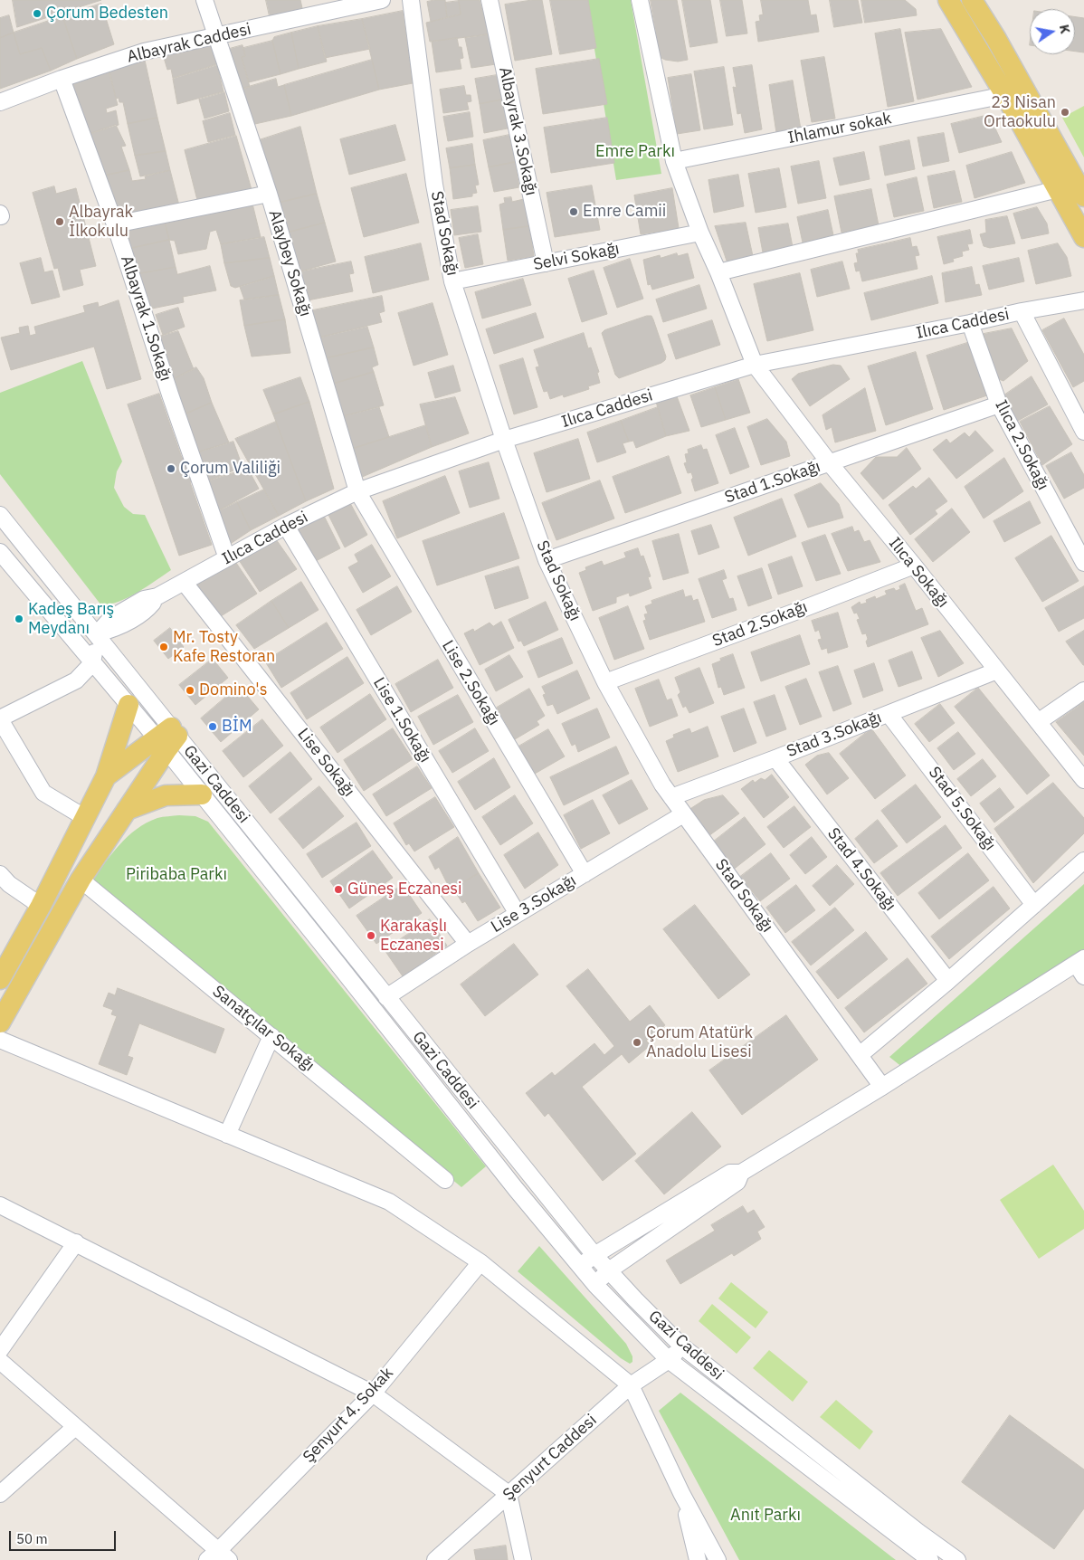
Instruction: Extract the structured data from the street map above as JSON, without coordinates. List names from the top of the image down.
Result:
{
  "streets": {
    "street": [
      "Albayrak Caddesi",
      "Ihlamur sokak",
      "Albayrak 3.Sokağı",
      "Stad Sokağı",
      "Selvi Sokağı",
      "Alaybey Sokağı",
      "Albayrak 1.Sokağı",
      "Ilıca Caddesi",
      "Ilıca 2.Sokağı",
      "Stad 1.Sokağı",
      "Ilıca Sokağı",
      "Stad 2.Sokağı",
      "Lise 2.Sokağı",
      "Lise 1.Sokağı",
      "Stad 3.Sokağı",
      "Lise Sokağı",
      "Gazi Caddesi",
      "Stad 5.Sokağı",
      "Stad 4.Sokağı",
      "Lise 3.Sokağı",
      "Sanatçılar Sokağı",
      "Şenyurt 4. Sokak",
      "Şenyurt Caddesi"
    ]
  },
  "crossings": [
    ["Albayrak Caddesi", "Alaybey Sokağı"],
    ["Albayrak Caddesi", "Albayrak 1.Sokağı"],
    ["Ihlamur sokak", "Ilıca Sokağı"],
    ["Albayrak 3.Sokağı", "Selvi Sokağı"],
    ["Stad Sokağı", "Selvi Sokağı"],
    ["Stad Sokağı", "Ilıca Caddesi"],
    ["Stad Sokağı", "Stad 1.Sokağı"],
    ["Stad Sokağı", "Stad 2.Sokağı"],
    ["Stad Sokağı", "Stad 3.Sokağı"],
    ["Stad Sokağı", "Lise 3.Sokağı"],
    ["Selvi Sokağı", "Ilıca Sokağı"],
    ["Alaybey Sokağı", "Ilıca Caddesi"],
    ["Alaybey Sokağı", "Lise 2.Sokağı"],
    ["Albayrak 1.Sokağı", "Ilıca Caddesi"],
    ["Ilıca Caddesi", "Ilıca 2.Sokağı"],
    ["Ilıca Caddesi", "Ilıca Sokağı"],
    ["Ilıca Caddesi", "Lise 2.Sokağı"],
    ["Ilıca Caddesi", "Lise 1.Sokağı"],
    ["Ilıca Caddesi", "Lise Sokağı"],
    ["Ilıca Caddesi", "Gazi Caddesi"],
    ["Ilıca 2.Sokağı", "Stad 1.Sokağı"],
    ["Stad 1.Sokağı", "Ilıca Sokağı"],
    ["Ilıca Sokağı", "Stad 2.Sokağı"],
    ["Ilıca Sokağı", "Stad 3.Sokağı"],
    ["Lise 2.Sokağı", "Lise 3.Sokağı"],
    ["Lise 1.Sokağı", "Lise 3.Sokağı"],
    ["Stad 3.Sokağı", "Stad 5.Sokağı"],
    ["Stad 3.Sokağı", "Stad 4.Sokağı"],
    ["Lise Sokağı", "Lise 3.Sokağı"],
    ["Gazi Caddesi", "Lise 3.Sokağı"],
    ["Gazi Caddesi", "Şenyurt Caddesi"]
  ],
  "parks": ["Emre Parkı", "Piribaba Parkı", "Anıt Parkı"],
  "places": [
    "Çorum Bedesten",
    "23 Nisan Ortaokulu",
    "Emre Camii",
    "Albayrak İlkokulu",
    "Çorum Valiliği",
    "Kadeş Barış Meydanı",
    "Mr. Tosty Kafe Restoran",
    "Domino's",
    "BİM",
    "Güneş Eczanesi",
    "Karakaşlı Eczanesi",
    "Çorum Atatürk Anadolu Lisesi"
  ],
  "scale_bar": "50 m",
  "north": "right"
}
